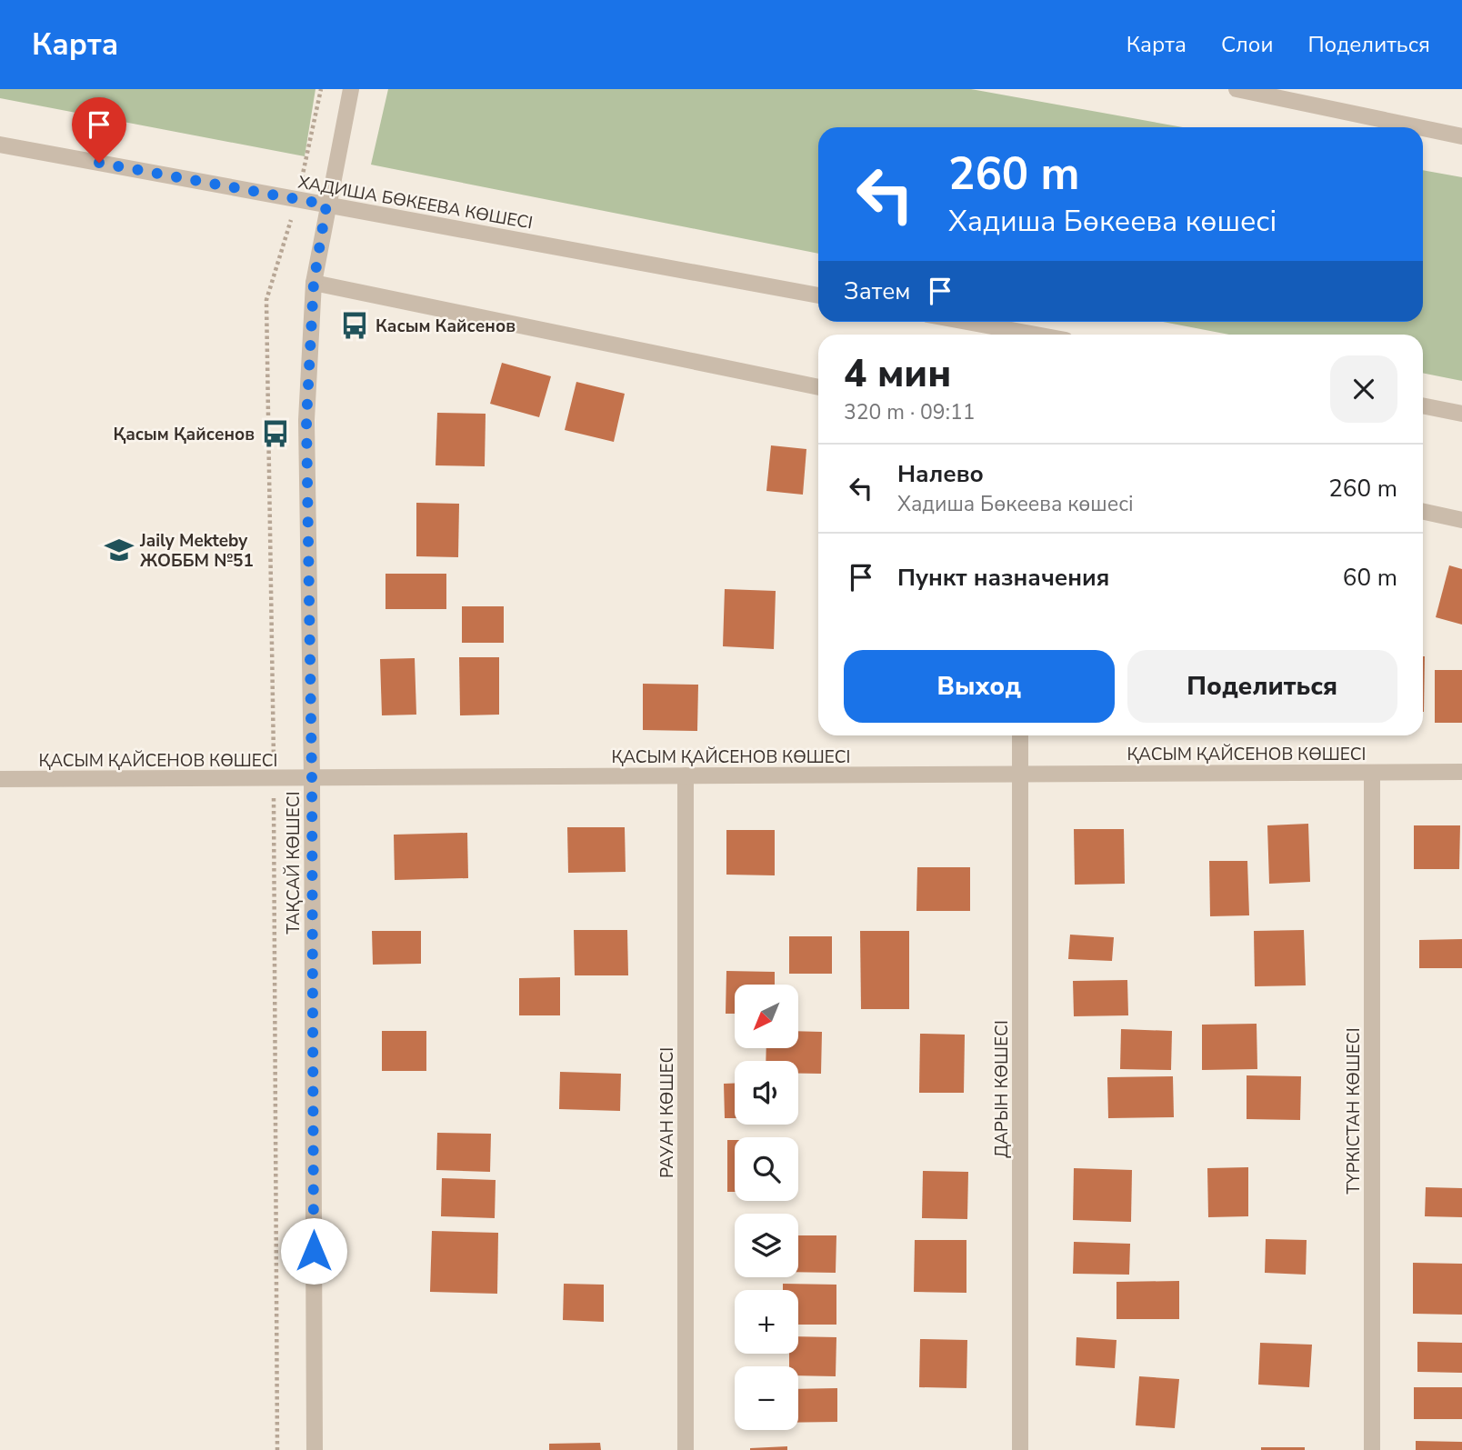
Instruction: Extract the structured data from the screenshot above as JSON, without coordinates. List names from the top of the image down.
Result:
{
  "streets": {
    "street": [
      "ХАДИША БӨКЕЕВА КӨШЕСІ",
      "ҚАСЫМ ҚАЙСЕНОВ КӨШЕСІ",
      "ТАҚСАЙ КӨШЕСІ",
      "ДАРЫН КӨШЕСІ",
      "ТҮРКІСТАН КӨШЕСІ",
      "РАУАН КӨШЕСІ"
    ]
  },
  "crossings": [
    ["ХАДИША БӨКЕЕВА КӨШЕСІ", "ТАҚСАЙ КӨШЕСІ"],
    ["ҚАСЫМ ҚАЙСЕНОВ КӨШЕСІ", "ТАҚСАЙ КӨШЕСІ"],
    ["ҚАСЫМ ҚАЙСЕНОВ КӨШЕСІ", "ДАРЫН КӨШЕСІ"],
    ["ҚАСЫМ ҚАЙСЕНОВ КӨШЕСІ", "ТҮРКІСТАН КӨШЕСІ"],
    ["ҚАСЫМ ҚАЙСЕНОВ КӨШЕСІ", "РАУАН КӨШЕСІ"]
  ],
  "places": {
    "bus stop": ["Касым Кайсенов", "Қасым Қайсенов"],
    "school or university": ["Jaily Mekteby ЖОББМ №51"]
  },
  "north": "bottom left",
  "page": {
    "header": "Карта",
    "nav": ["Карта", "Слои", "Поделиться"],
    "turn": ["260 m", "Хадиша Бөкеева көшесі"],
    "then": "Затем",
    "heading": ["4 мин", "320 m · 09:11"],
    "list": [
      {
        "name": "Налево",
        "note": "Хадиша Бөкеева көшесі",
        "value": "260 m"
      },
      {
        "name": "Пункт назначения",
        "value": "60 m"
      }
    ],
    "buttons": ["Выход", "Поделиться"],
    "map_buttons": ["+", "−"]
  }
}
